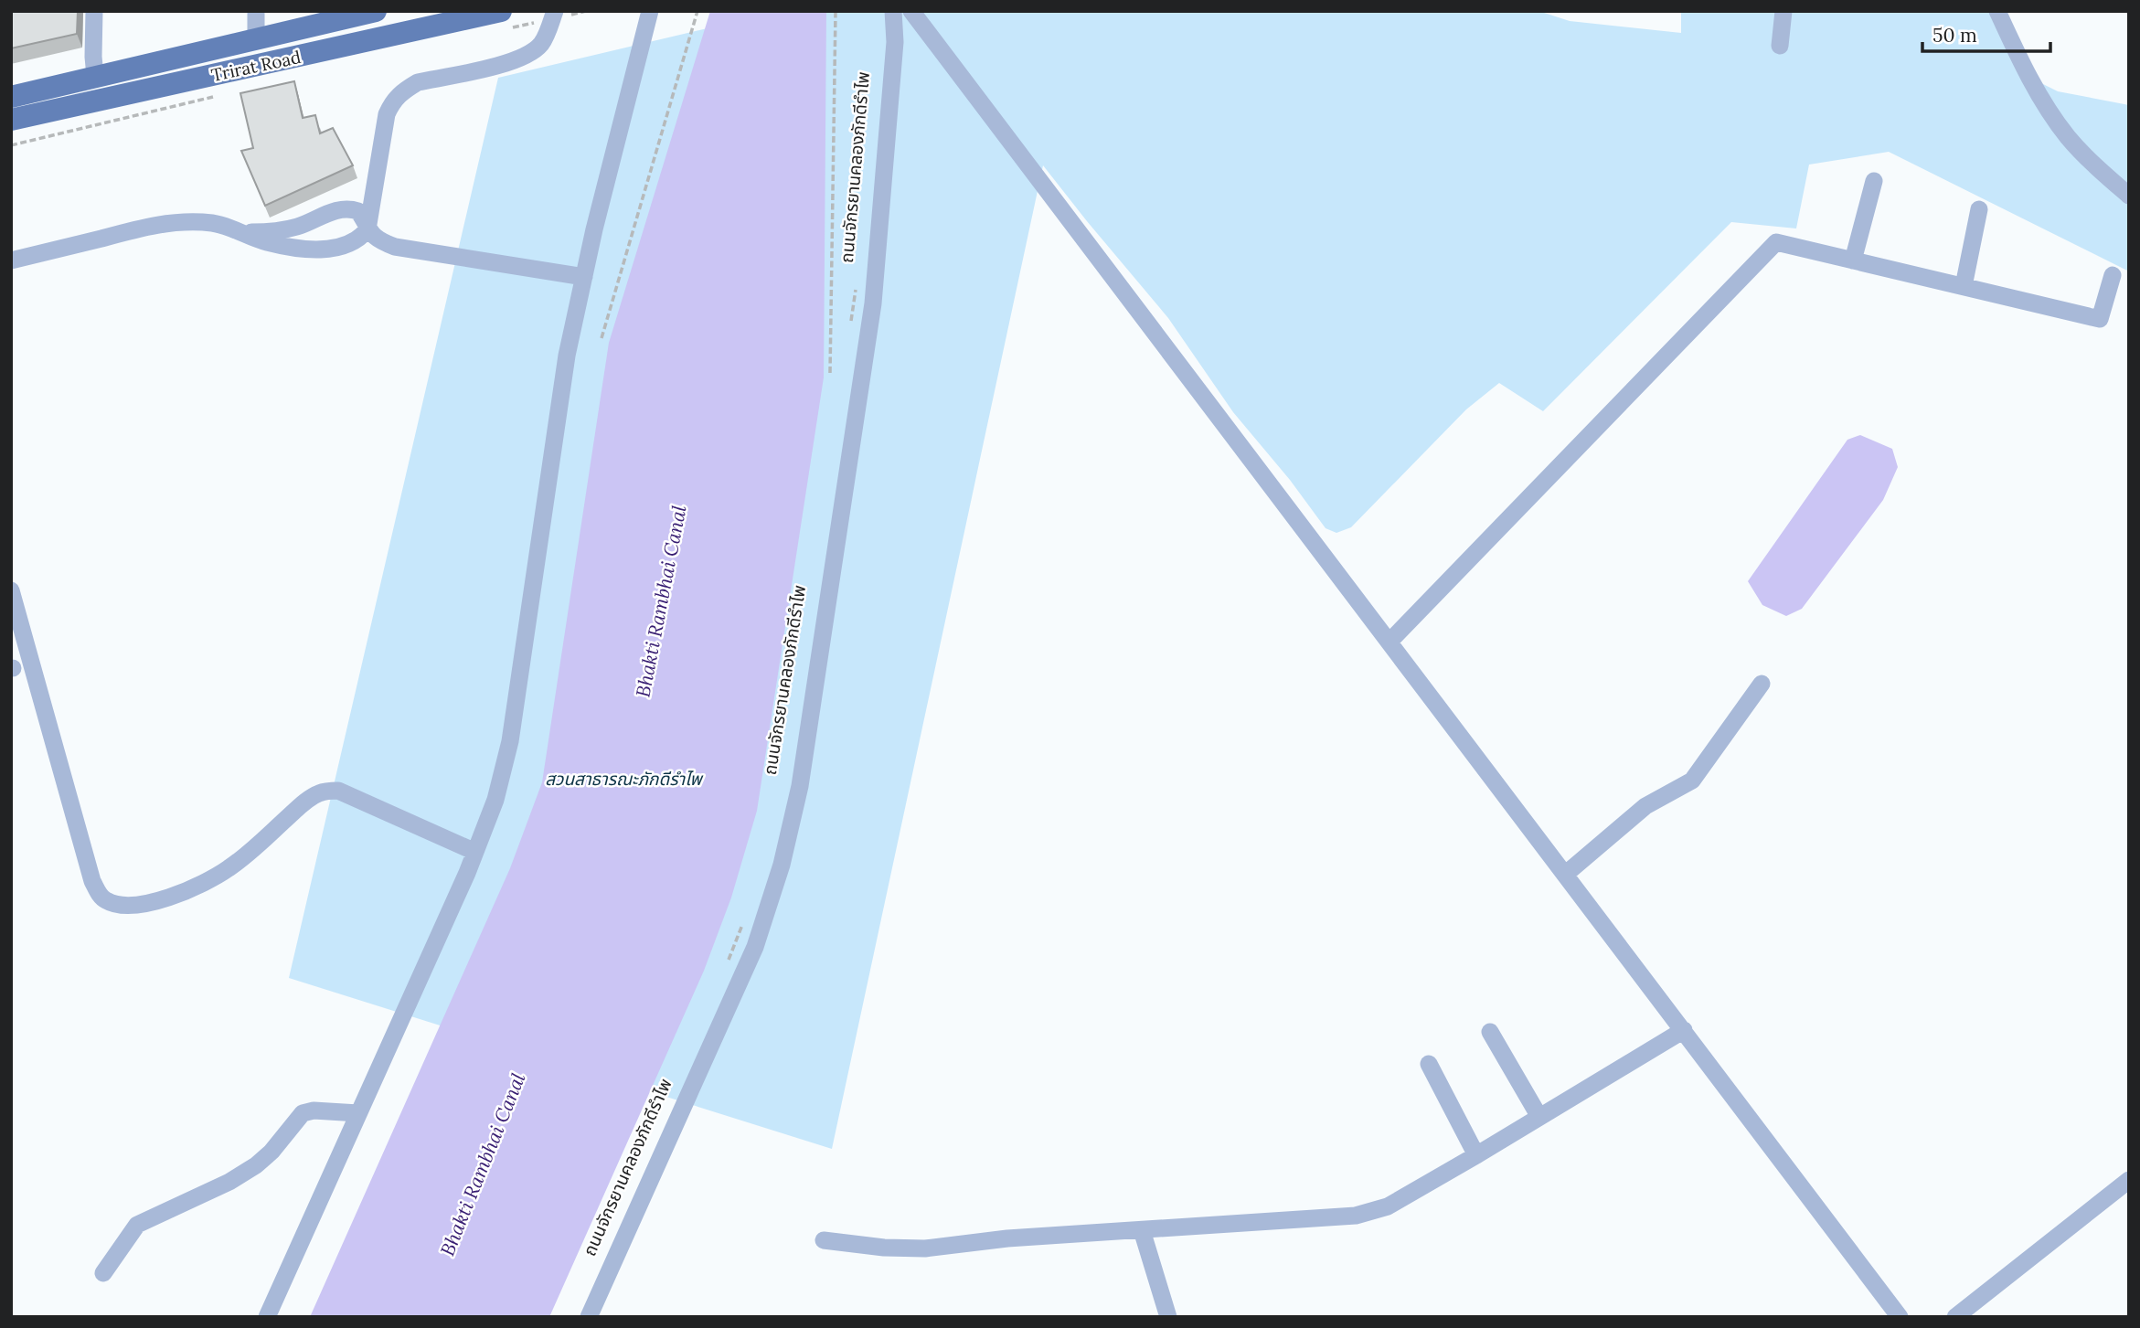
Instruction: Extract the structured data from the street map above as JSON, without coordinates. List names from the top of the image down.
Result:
{
  "streets": {
    "main road": ["Trirat Road"],
    "path": ["ถนนจักรยานคลองภักดีรำไพ"]
  },
  "water": ["Bhakti Rambhai Canal"],
  "parks": ["สวนสาธารณะภักดีรำไพ"],
  "scale_bar": "50 m"
}
